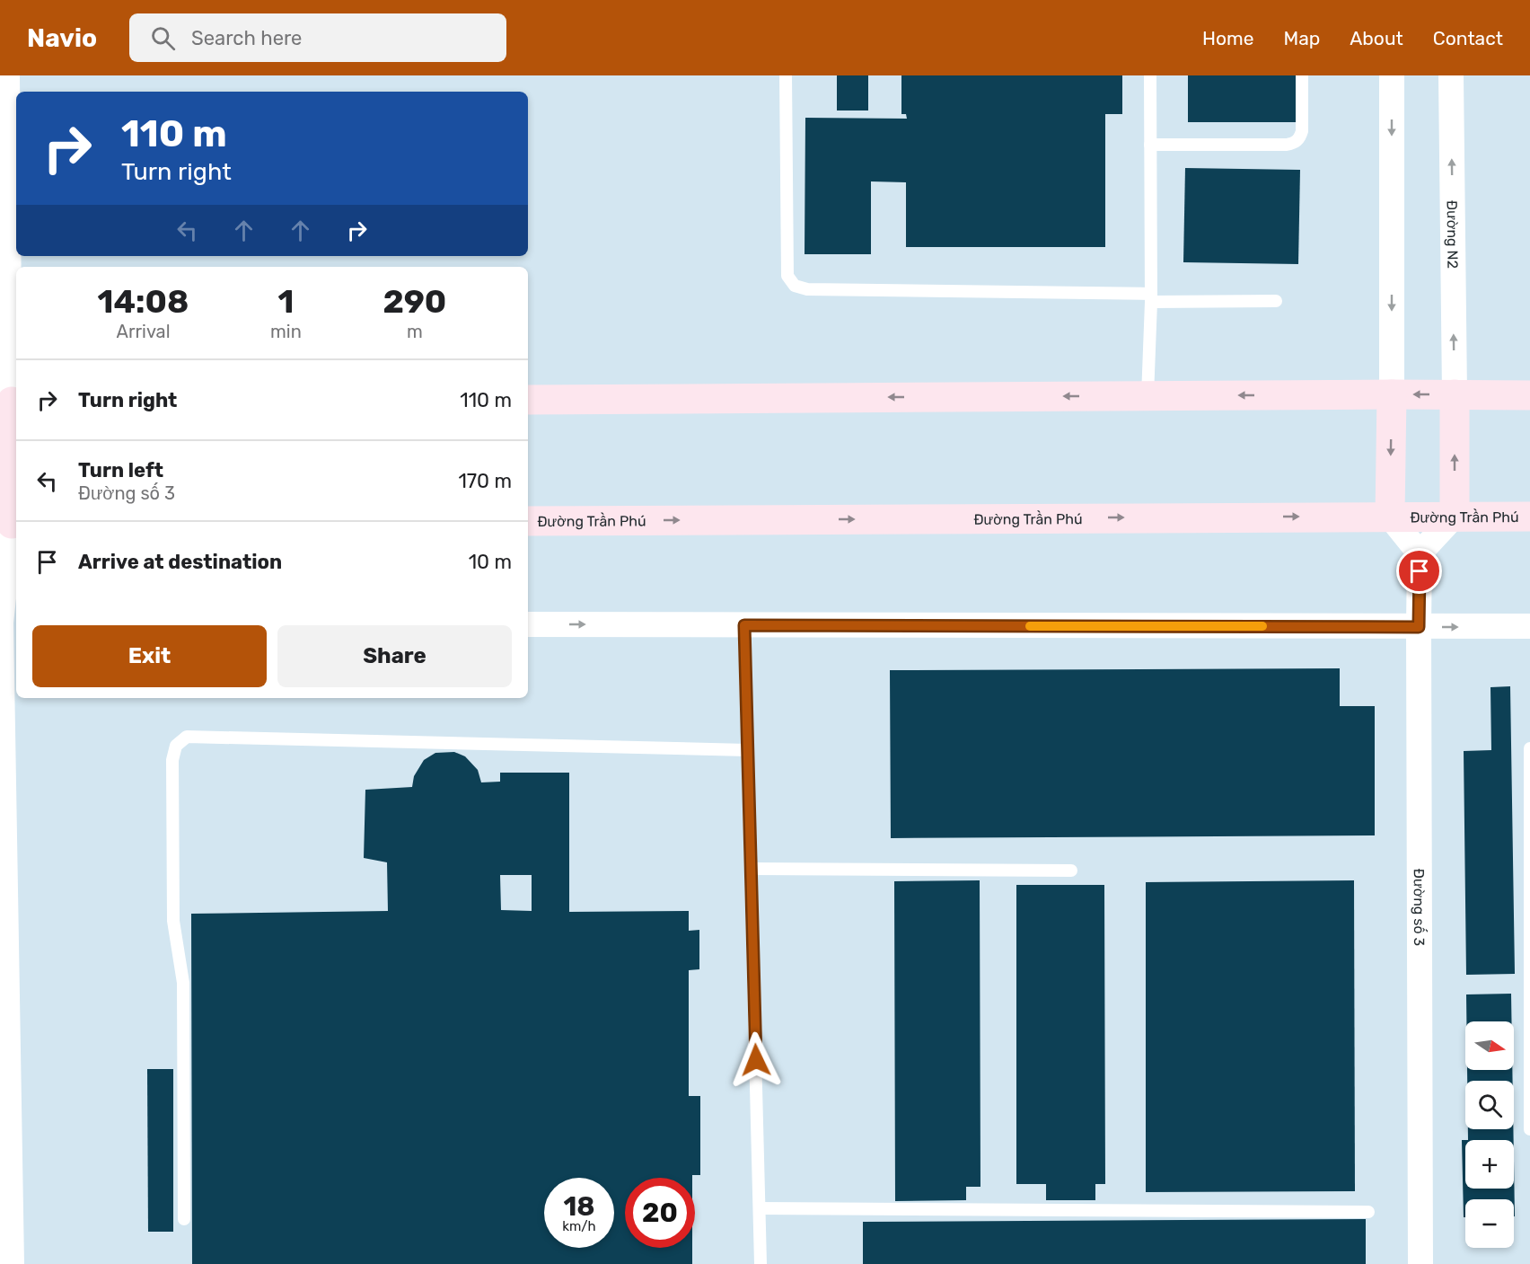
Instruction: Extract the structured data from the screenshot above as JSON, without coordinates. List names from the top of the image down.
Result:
{
  "streets": {
    "main road": ["Đường Trần Phú"],
    "street": ["Đường N2", "Đường số 3"]
  },
  "north": "right",
  "page": {
    "header": "Navio",
    "search": "Search here",
    "nav": [
      "Home",
      "Map",
      "About",
      "Contact"
    ],
    "turn": ["110 m", "Turn right"],
    "eta": [
      "14:08",
      "Arrival",
      "1",
      "min",
      "290",
      "m"
    ],
    "list": [
      {
        "name": "Turn right",
        "value": "110 m"
      },
      {
        "name": "Turn left",
        "note": "Đường số 3",
        "value": "170 m"
      },
      {
        "name": "Arrive at destination",
        "value": "10 m"
      }
    ],
    "buttons": ["Exit", "Share"],
    "map_buttons": ["+", "−"],
    "speed": "18 km/h",
    "limit": "20"
  }
}
